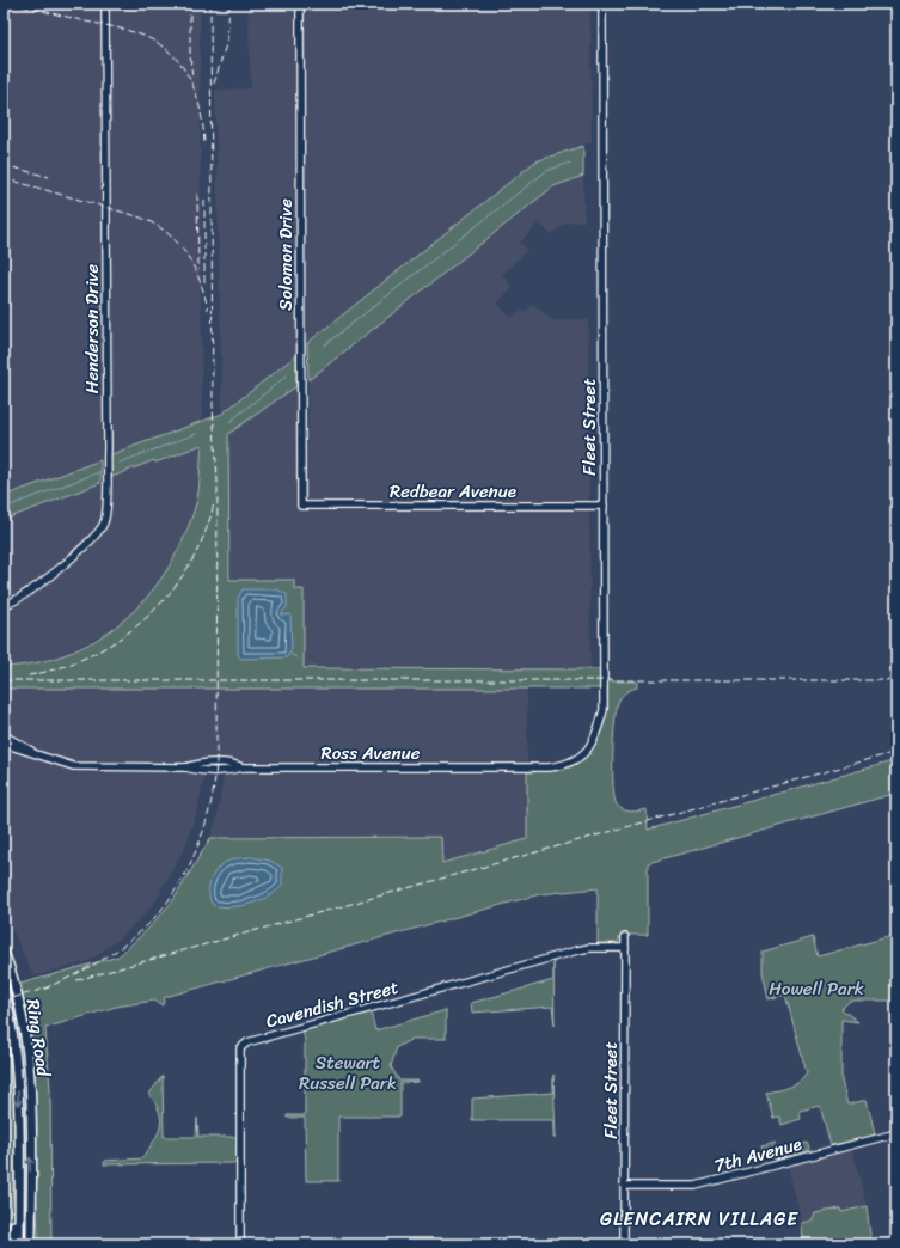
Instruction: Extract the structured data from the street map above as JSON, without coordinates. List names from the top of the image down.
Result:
{
  "streets": {
    "highway": ["Ring Road"],
    "street": [
      "Solomon Drive",
      "Henderson Drive",
      "Fleet Street",
      "Redbear Avenue",
      "Ross Avenue",
      "Cavendish Street",
      "7th Avenue"
    ]
  },
  "crossings": [
    ["Solomon Drive", "Redbear Avenue"],
    ["Fleet Street", "Redbear Avenue"],
    ["Fleet Street", "Ross Avenue"],
    ["Fleet Street", "Cavendish Street"],
    ["Fleet Street", "7th Avenue"]
  ],
  "districts": ["GLENCAIRN VILLAGE"],
  "parks": ["Howell Park", "Stewart Russell Park"]
}
